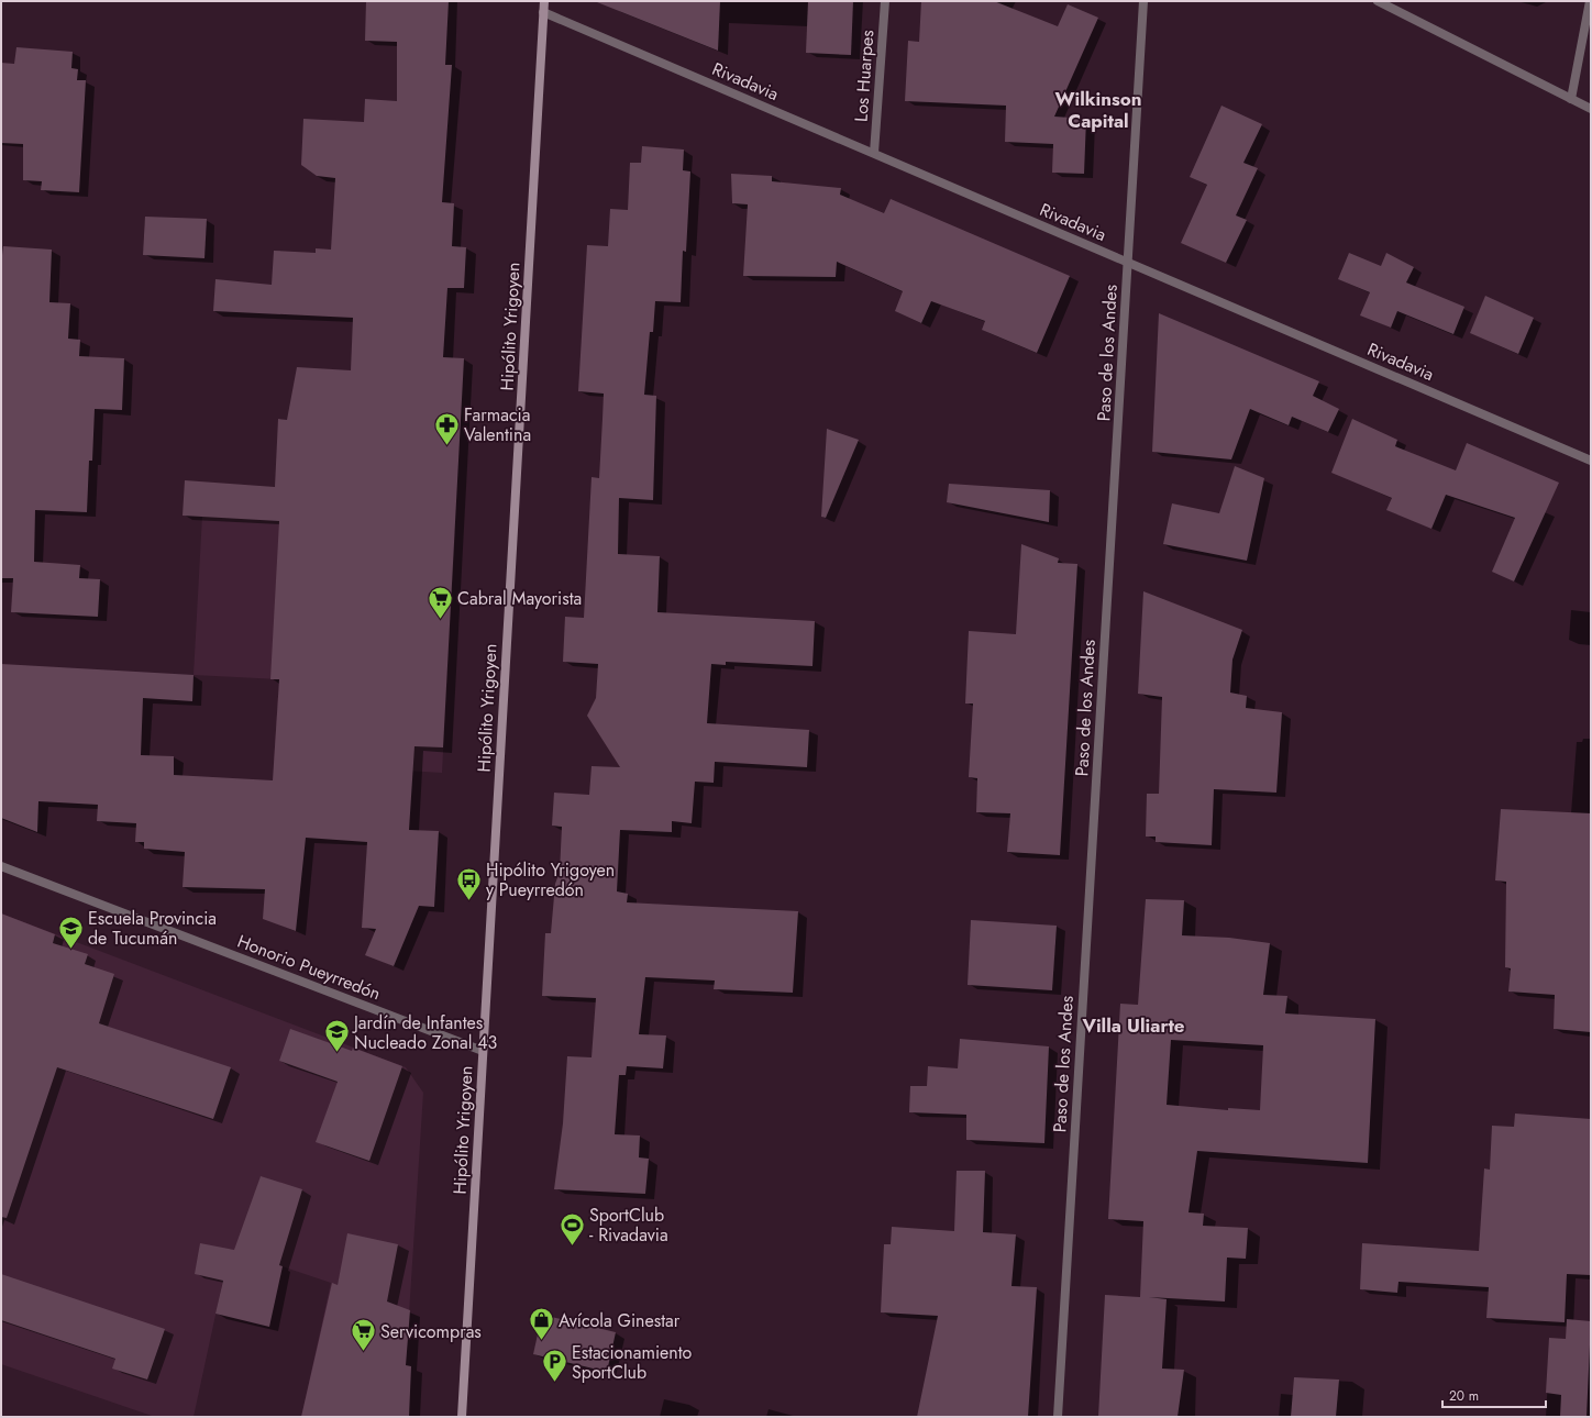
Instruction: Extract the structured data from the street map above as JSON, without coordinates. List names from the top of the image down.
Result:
{
  "streets": {
    "main road": ["Hipólito Yrigoyen"],
    "street": [
      "Los Huarpes",
      "Rivadavia",
      "Paso de los Andes",
      "Honorio Pueyrredón"
    ]
  },
  "crossings": [
    ["Los Huarpes", "Rivadavia"],
    ["Rivadavia", "Hipólito Yrigoyen"],
    ["Rivadavia", "Paso de los Andes"],
    ["Hipólito Yrigoyen", "Honorio Pueyrredón"]
  ],
  "districts": ["Wilkinson Capital", "Villa Uliarte"],
  "places": {
    "pharmacy": ["Farmacia Valentina"],
    "supermarket": ["Cabral Mayorista", "Servicompras"],
    "bus stop": ["Hipólito Yrigoyen y Pueyrredón"],
    "school or university": ["Escuela Provincia de Tucumán", "Jardín de Infantes Nucleado Zonal 43"],
    "sports": ["SportClub - Rivadavia"],
    "shop": ["Avícola Ginestar"],
    "parking": ["Estacionamiento SportClub"]
  },
  "scale_bar": "20 m"
}
